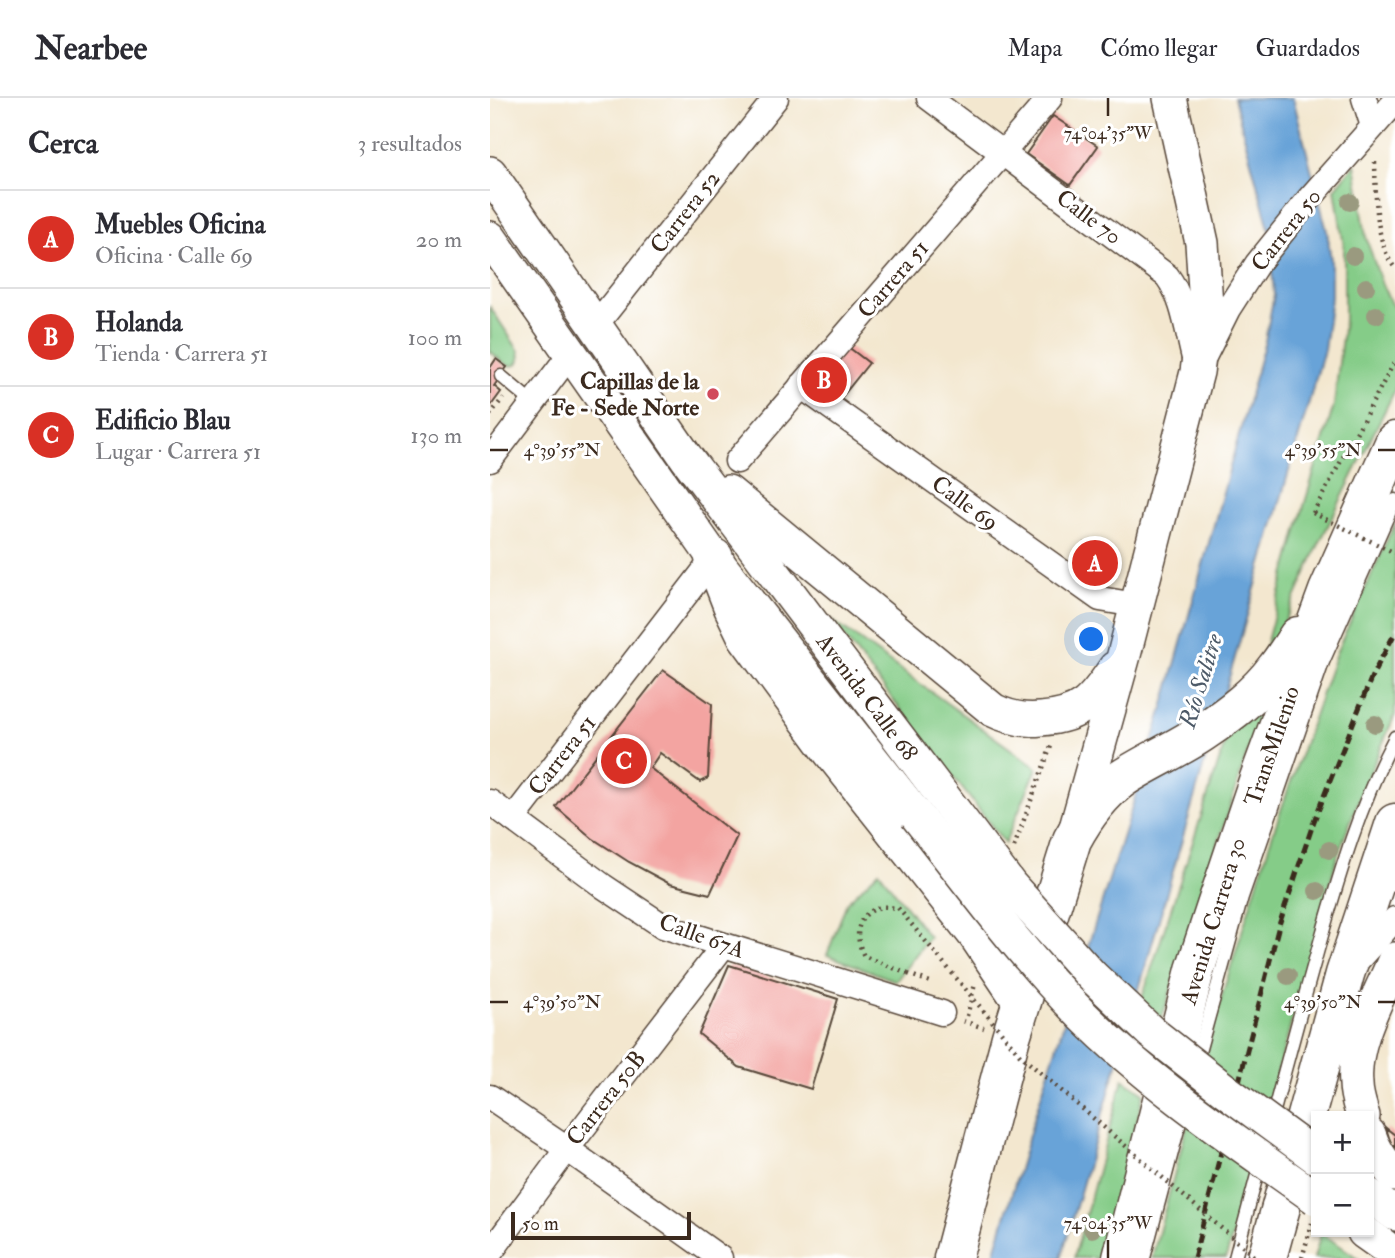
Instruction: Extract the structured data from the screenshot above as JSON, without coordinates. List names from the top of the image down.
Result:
{
  "streets": {
    "highway": ["Avenida Carrera 30"],
    "main road": ["Avenida Calle 68"],
    "street": [
      "Carrera 52",
      "Calle 70",
      "Carrera 50",
      "Carrera 51",
      "Calle 69",
      "Calle 67A",
      "Carrera 50B"
    ],
    "lane": ["TransMilenio"]
  },
  "crossings": [
    ["Carrera 52", "Avenida Calle 68"],
    ["Calle 70", "Carrera 50"],
    ["Calle 70", "Carrera 51"],
    ["Calle 70", "Avenida Carrera 30"],
    ["Carrera 50", "Avenida Carrera 30"],
    ["Carrera 51", "Calle 69"],
    ["Carrera 51", "Avenida Calle 68"],
    ["Carrera 51", "Calle 67A"],
    ["Calle 69", "Avenida Carrera 30"],
    ["Calle 67A", "Carrera 50B"]
  ],
  "water": ["Río Salitre"],
  "places": ["Capillas de la Fe - Sede Norte"],
  "scale_bar": "50 m",
  "page": {
    "header": "Nearbee",
    "nav": ["Mapa", "Cómo llegar", "Guardados"],
    "heading": ["Cerca", "3 resultados"],
    "list": [
      {
        "mark": "A",
        "name": "Muebles Oficina",
        "note": "Oficina · Calle 69",
        "value": "20 m"
      },
      {
        "mark": "B",
        "name": "Holanda",
        "note": "Tienda · Carrera 51",
        "value": "100 m"
      },
      {
        "mark": "C",
        "name": "Edificio Blau",
        "note": "Lugar · Carrera 51",
        "value": "130 m"
      }
    ],
    "pins": ["B", "A", "C"],
    "map_buttons": ["+", "−"],
    "scale": "50 m"
  },
  "coordinates": ["74°04'35\"W", "4°39'55\"N", "4°39'50\"N"]
}
